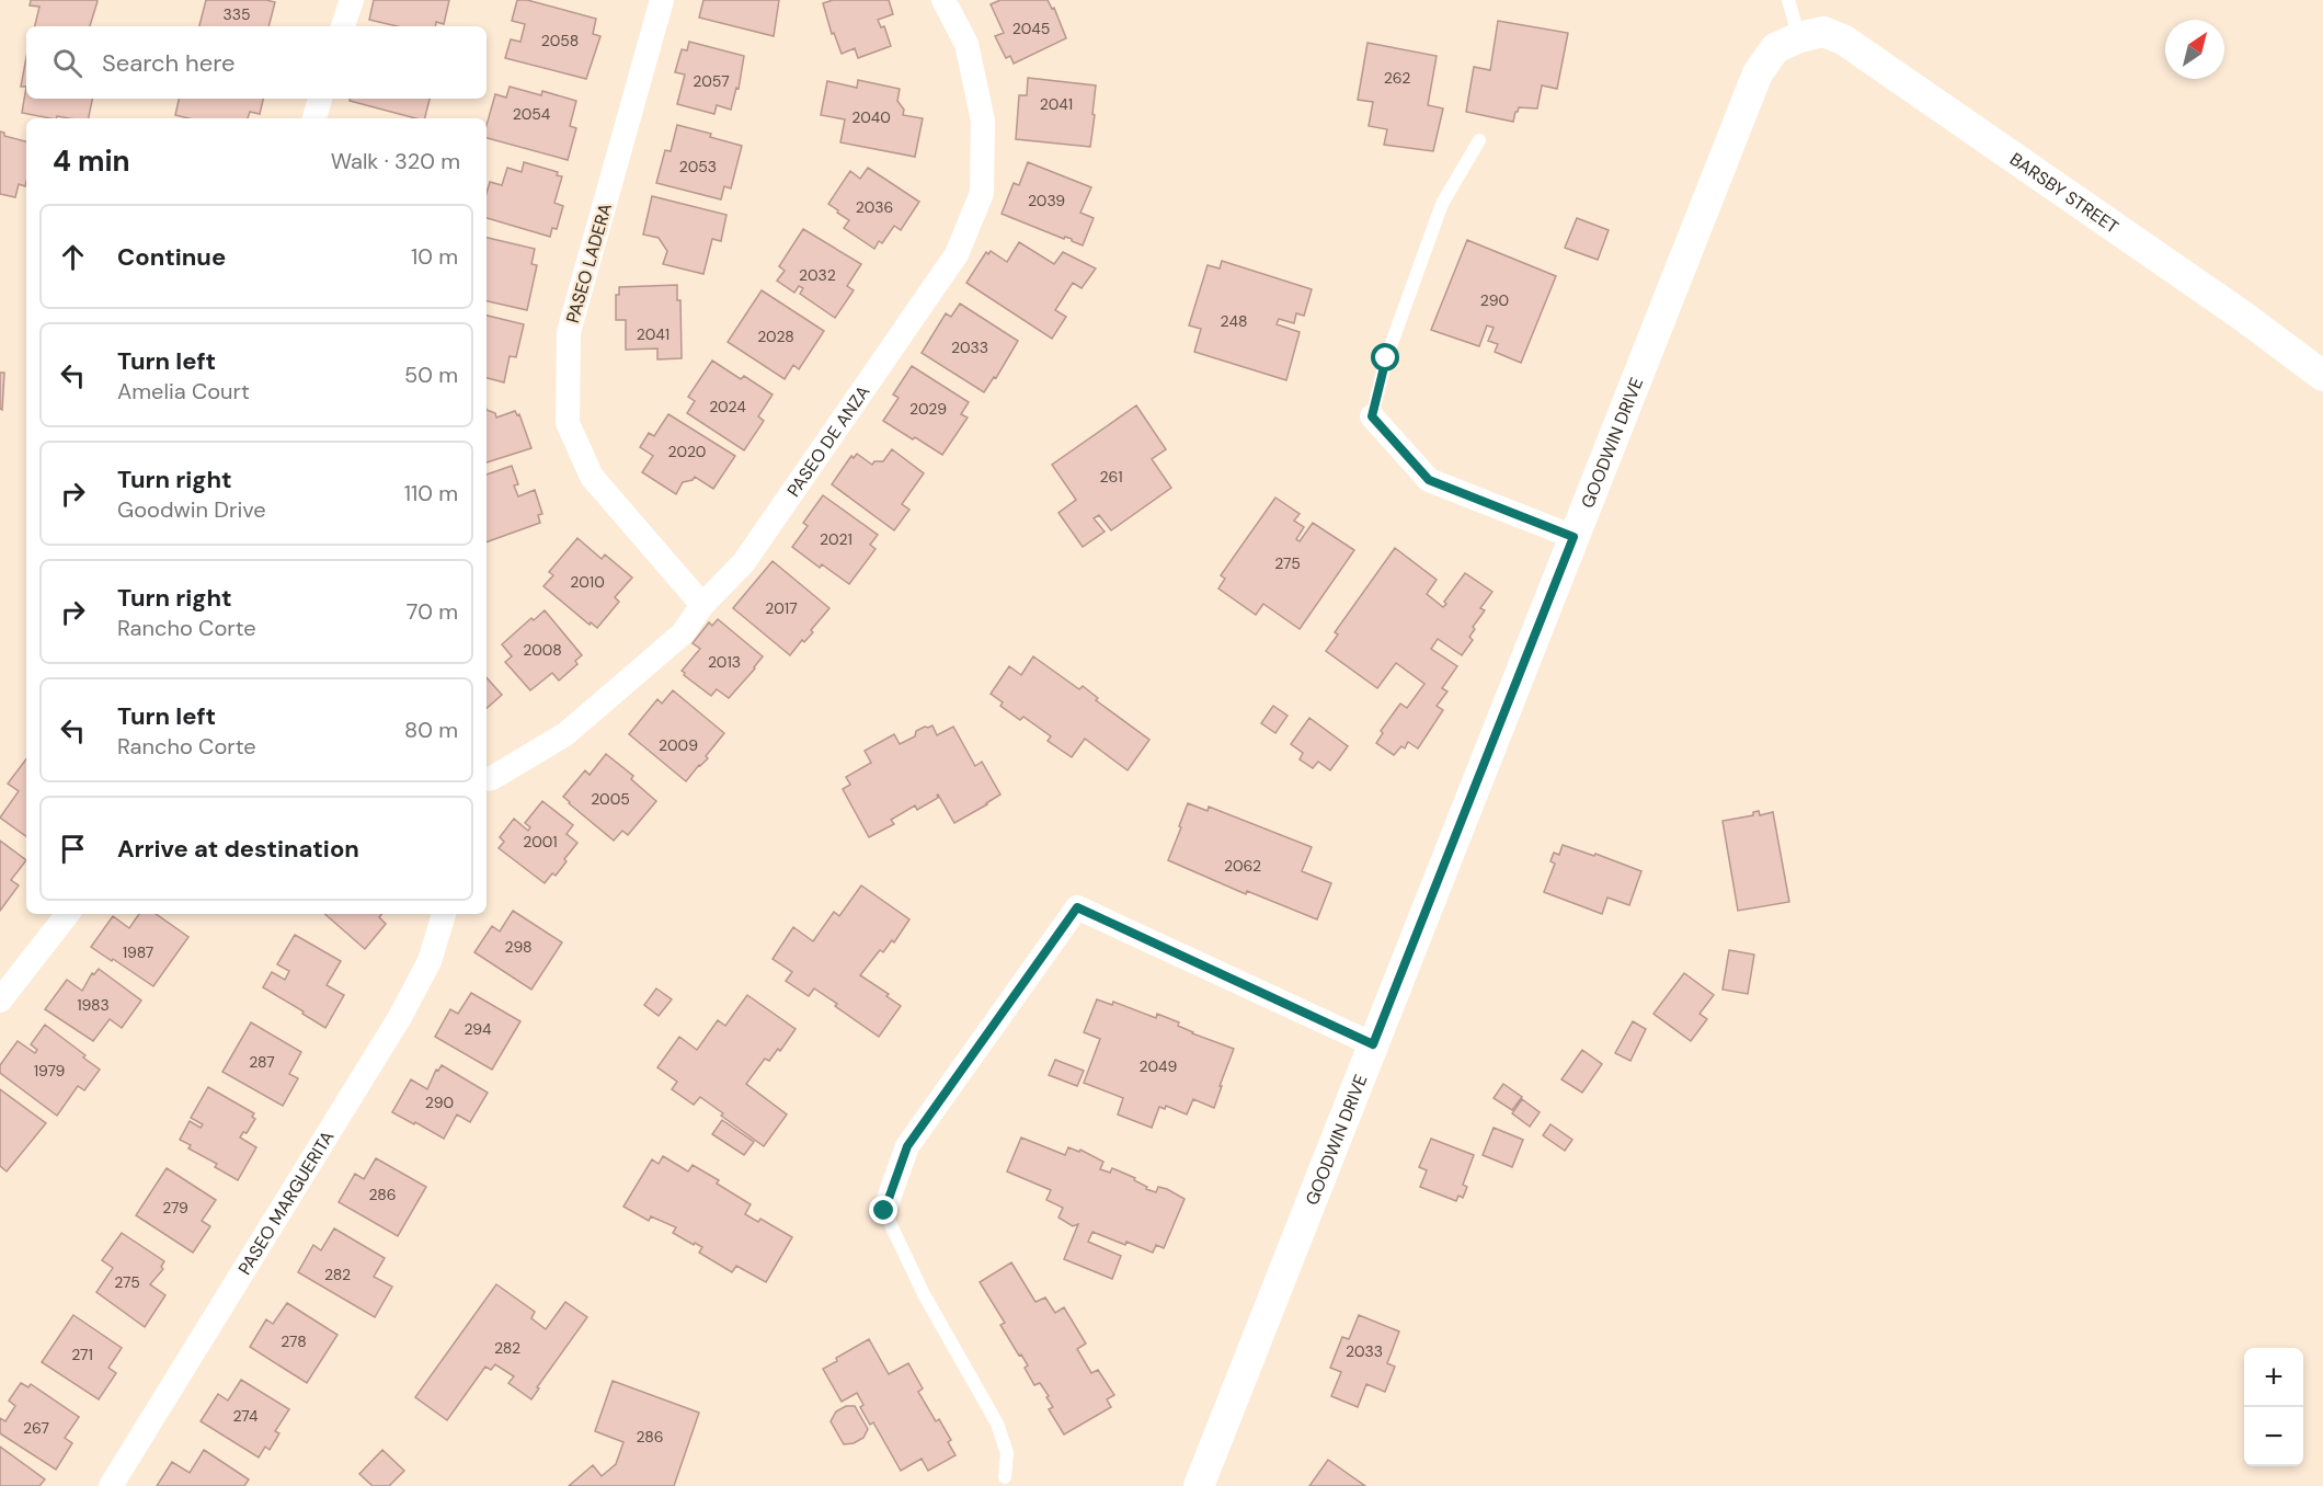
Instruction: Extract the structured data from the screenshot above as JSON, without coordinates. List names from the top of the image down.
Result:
{
  "streets": {
    "street": [
      "BARSBY STREET",
      "PASEO LADERA",
      "PASEO DE ANZA",
      "GOODWIN DRIVE",
      "PASEO MARGUERITA"
    ]
  },
  "crossings": [
    ["BARSBY STREET", "GOODWIN DRIVE"],
    ["PASEO LADERA", "PASEO DE ANZA"]
  ],
  "house_numbers": [
    "335",
    "2045",
    "2058",
    "262",
    "2057",
    "2041",
    "2054",
    "2040",
    "2053",
    "2039",
    "2036",
    "2032",
    "290",
    "248",
    "2041",
    "2028",
    "2033",
    "2024",
    "2029",
    "2020",
    "261",
    "2021",
    "275",
    "2010",
    "2017",
    "2008",
    "2013",
    "2009",
    "2005",
    "2001",
    "2062",
    "298",
    "1987",
    "1983",
    "294",
    "287",
    "2049",
    "1979",
    "290",
    "286",
    "279",
    "282",
    "275",
    "278",
    "282",
    "2033",
    "271",
    "274",
    "267",
    "286"
  ],
  "north": "top right",
  "page": {
    "search": "Search here",
    "heading": ["4 min", "Walk · 320 m"],
    "list": [
      ["Continue", "10 m"],
      ["Turn left", "Amelia Court", "50 m"],
      ["Turn right", "Goodwin Drive", "110 m"],
      ["Turn right", "Rancho Corte", "70 m"],
      ["Turn left", "Rancho Corte", "80 m"],
      "Arrive at destination"
    ],
    "map_buttons": ["+", "−"]
  }
}
